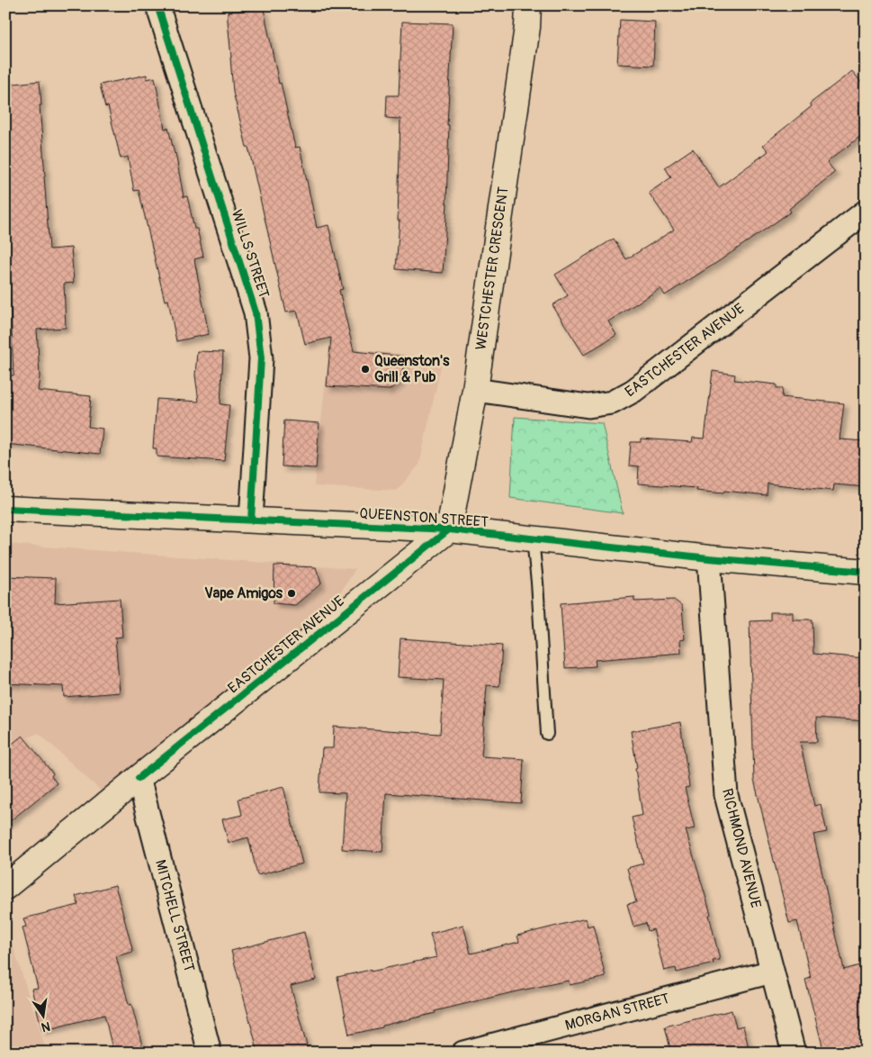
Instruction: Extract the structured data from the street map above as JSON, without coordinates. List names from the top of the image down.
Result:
{
  "streets": {
    "main road": ["WESTCHESTER CRESCENT", "EASTCHESTER AVENUE", "QUEENSTON STREET"],
    "street": [
      "WILLS STREET",
      "RICHMOND AVENUE",
      "MITCHELL STREET",
      "MORGAN STREET"
    ]
  },
  "crossings": [
    ["WILLS STREET", "QUEENSTON STREET"],
    ["WESTCHESTER CRESCENT", "EASTCHESTER AVENUE"],
    ["WESTCHESTER CRESCENT", "QUEENSTON STREET"],
    ["EASTCHESTER AVENUE", "QUEENSTON STREET"],
    ["EASTCHESTER AVENUE", "MITCHELL STREET"],
    ["QUEENSTON STREET", "RICHMOND AVENUE"],
    ["RICHMOND AVENUE", "MORGAN STREET"]
  ],
  "places": ["Queenston's Grill & Pub", "Vape Amigos"],
  "north": "bottom"
}
